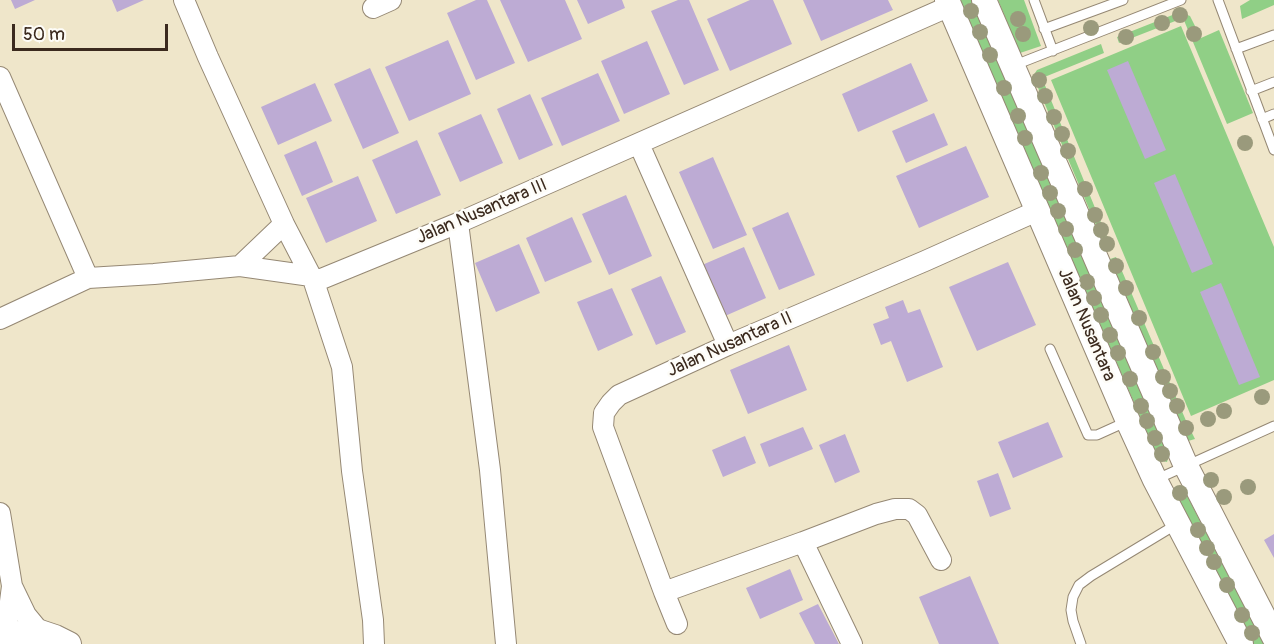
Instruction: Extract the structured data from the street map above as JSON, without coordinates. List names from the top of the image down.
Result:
{
  "streets": {
    "street": ["Jalan Nusantara III", "Jalan Nusantara", "Jalan Nusantara II"]
  },
  "crossings": [
    ["Jalan Nusantara III", "Jalan Nusantara"],
    ["Jalan Nusantara", "Jalan Nusantara II"]
  ],
  "scale_bar": "50 m"
}
